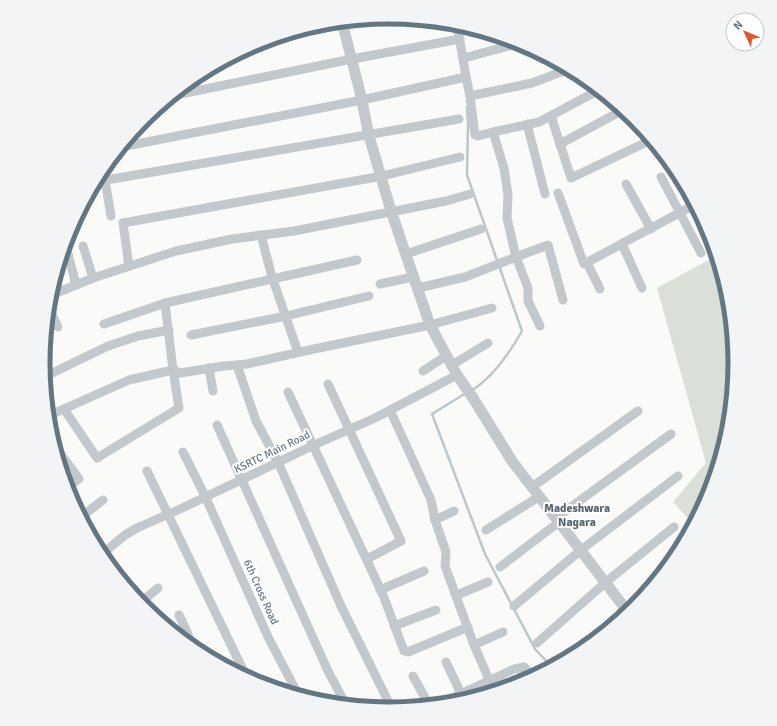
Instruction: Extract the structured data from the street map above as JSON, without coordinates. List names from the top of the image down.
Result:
{
  "streets": {
    "street": ["KSRTC Main Road", "6th Cross Road"]
  },
  "crossings": [
    ["KSRTC Main Road", "6th Cross Road"]
  ],
  "districts": ["Madeshwara Nagara"],
  "north": "top left"
}
